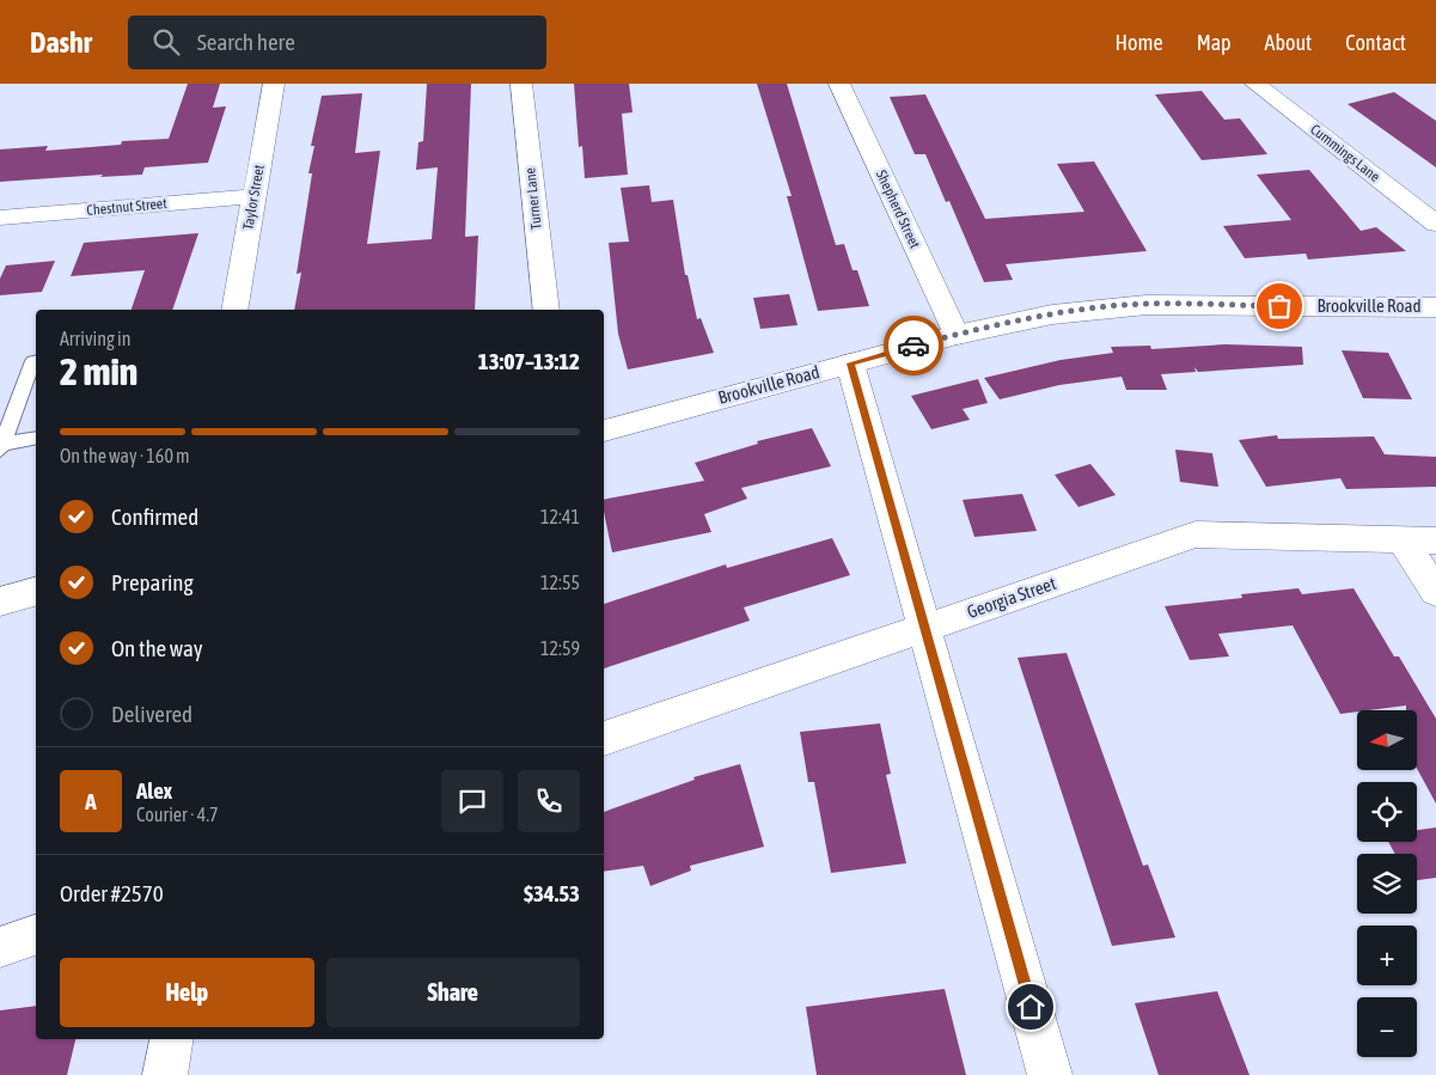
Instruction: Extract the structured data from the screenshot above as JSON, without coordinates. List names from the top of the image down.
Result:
{
  "streets": {
    "street": [
      "Cummings Lane",
      "Taylor Street",
      "Turner Lane",
      "Chestnut Street",
      "Shepherd Street",
      "Brookville Road",
      "Georgia Street"
    ]
  },
  "crossings": [
    ["Taylor Street", "Chestnut Street"],
    ["Shepherd Street", "Brookville Road"]
  ],
  "north": "left",
  "page": {
    "header": "Dashr",
    "search": "Search here",
    "nav": [
      "Home",
      "Map",
      "About",
      "Contact"
    ],
    "heading": ["2 min", "Arriving in", "13:07–13:12"],
    "panel": [
      "Alex",
      "Courier · 4.7",
      "Order #2570",
      "$34.53"
    ],
    "bar": "On the way · 160 m",
    "list": [
      ["Confirmed", "12:41"],
      ["Preparing", "12:55"],
      ["On the way", "12:59"],
      "Delivered"
    ],
    "map_buttons": ["+", "−"],
    "round": "A",
    "buttons": ["Help", "Share"]
  }
}
